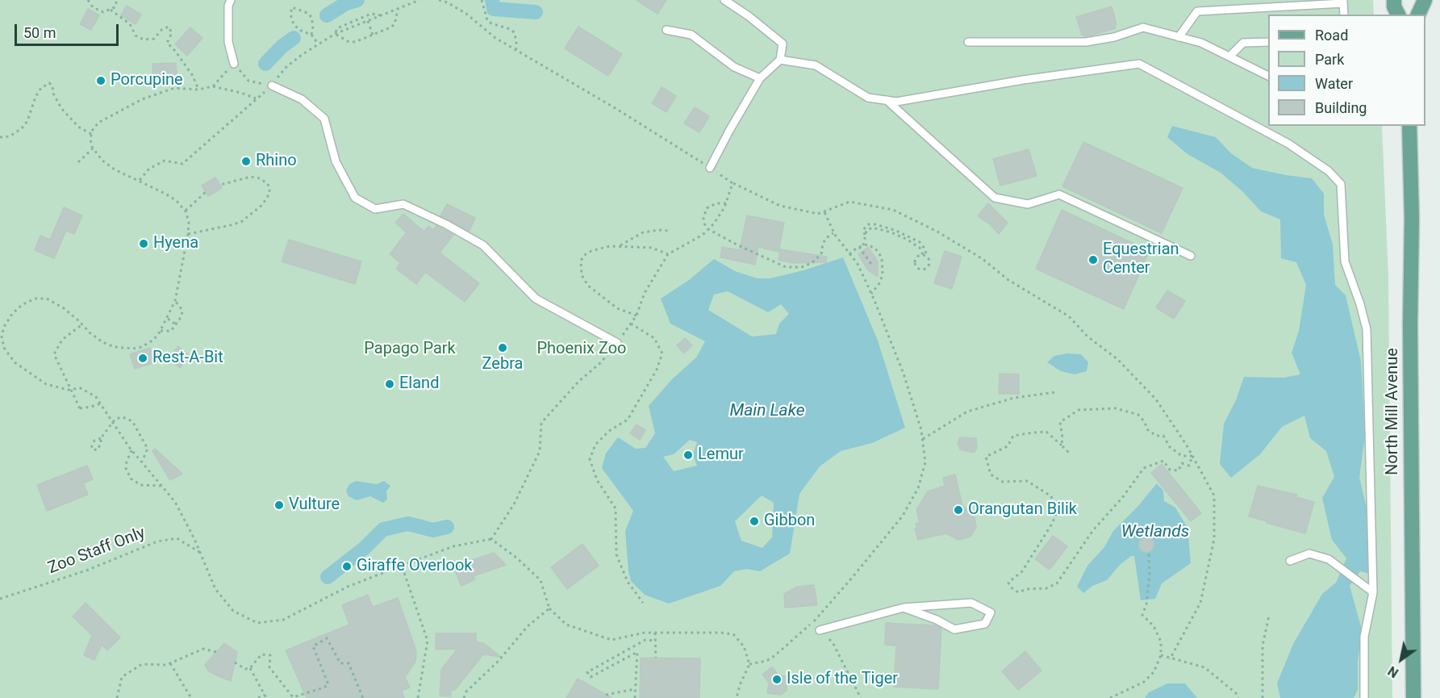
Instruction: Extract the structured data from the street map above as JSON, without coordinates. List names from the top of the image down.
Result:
{
  "streets": {
    "main road": ["North Mill Avenue"],
    "path": ["Zoo Staff Only"]
  },
  "water": ["Main Lake", "Wetlands"],
  "parks": ["Papago Park", "Phoenix Zoo"],
  "places": [
    "Porcupine",
    "Rhino",
    "Hyena",
    "Equestrian Center",
    "Zebra",
    "Rest-A-Bit",
    "Eland",
    "Lemur",
    "Vulture",
    "Orangutan Bilik",
    "Gibbon",
    "Giraffe Overlook",
    "Isle of the Tiger"
  ],
  "legend": [
    "Road",
    "Park",
    "Water",
    "Building"
  ],
  "scale_bar": "50 m",
  "north": "bottom left"
}
